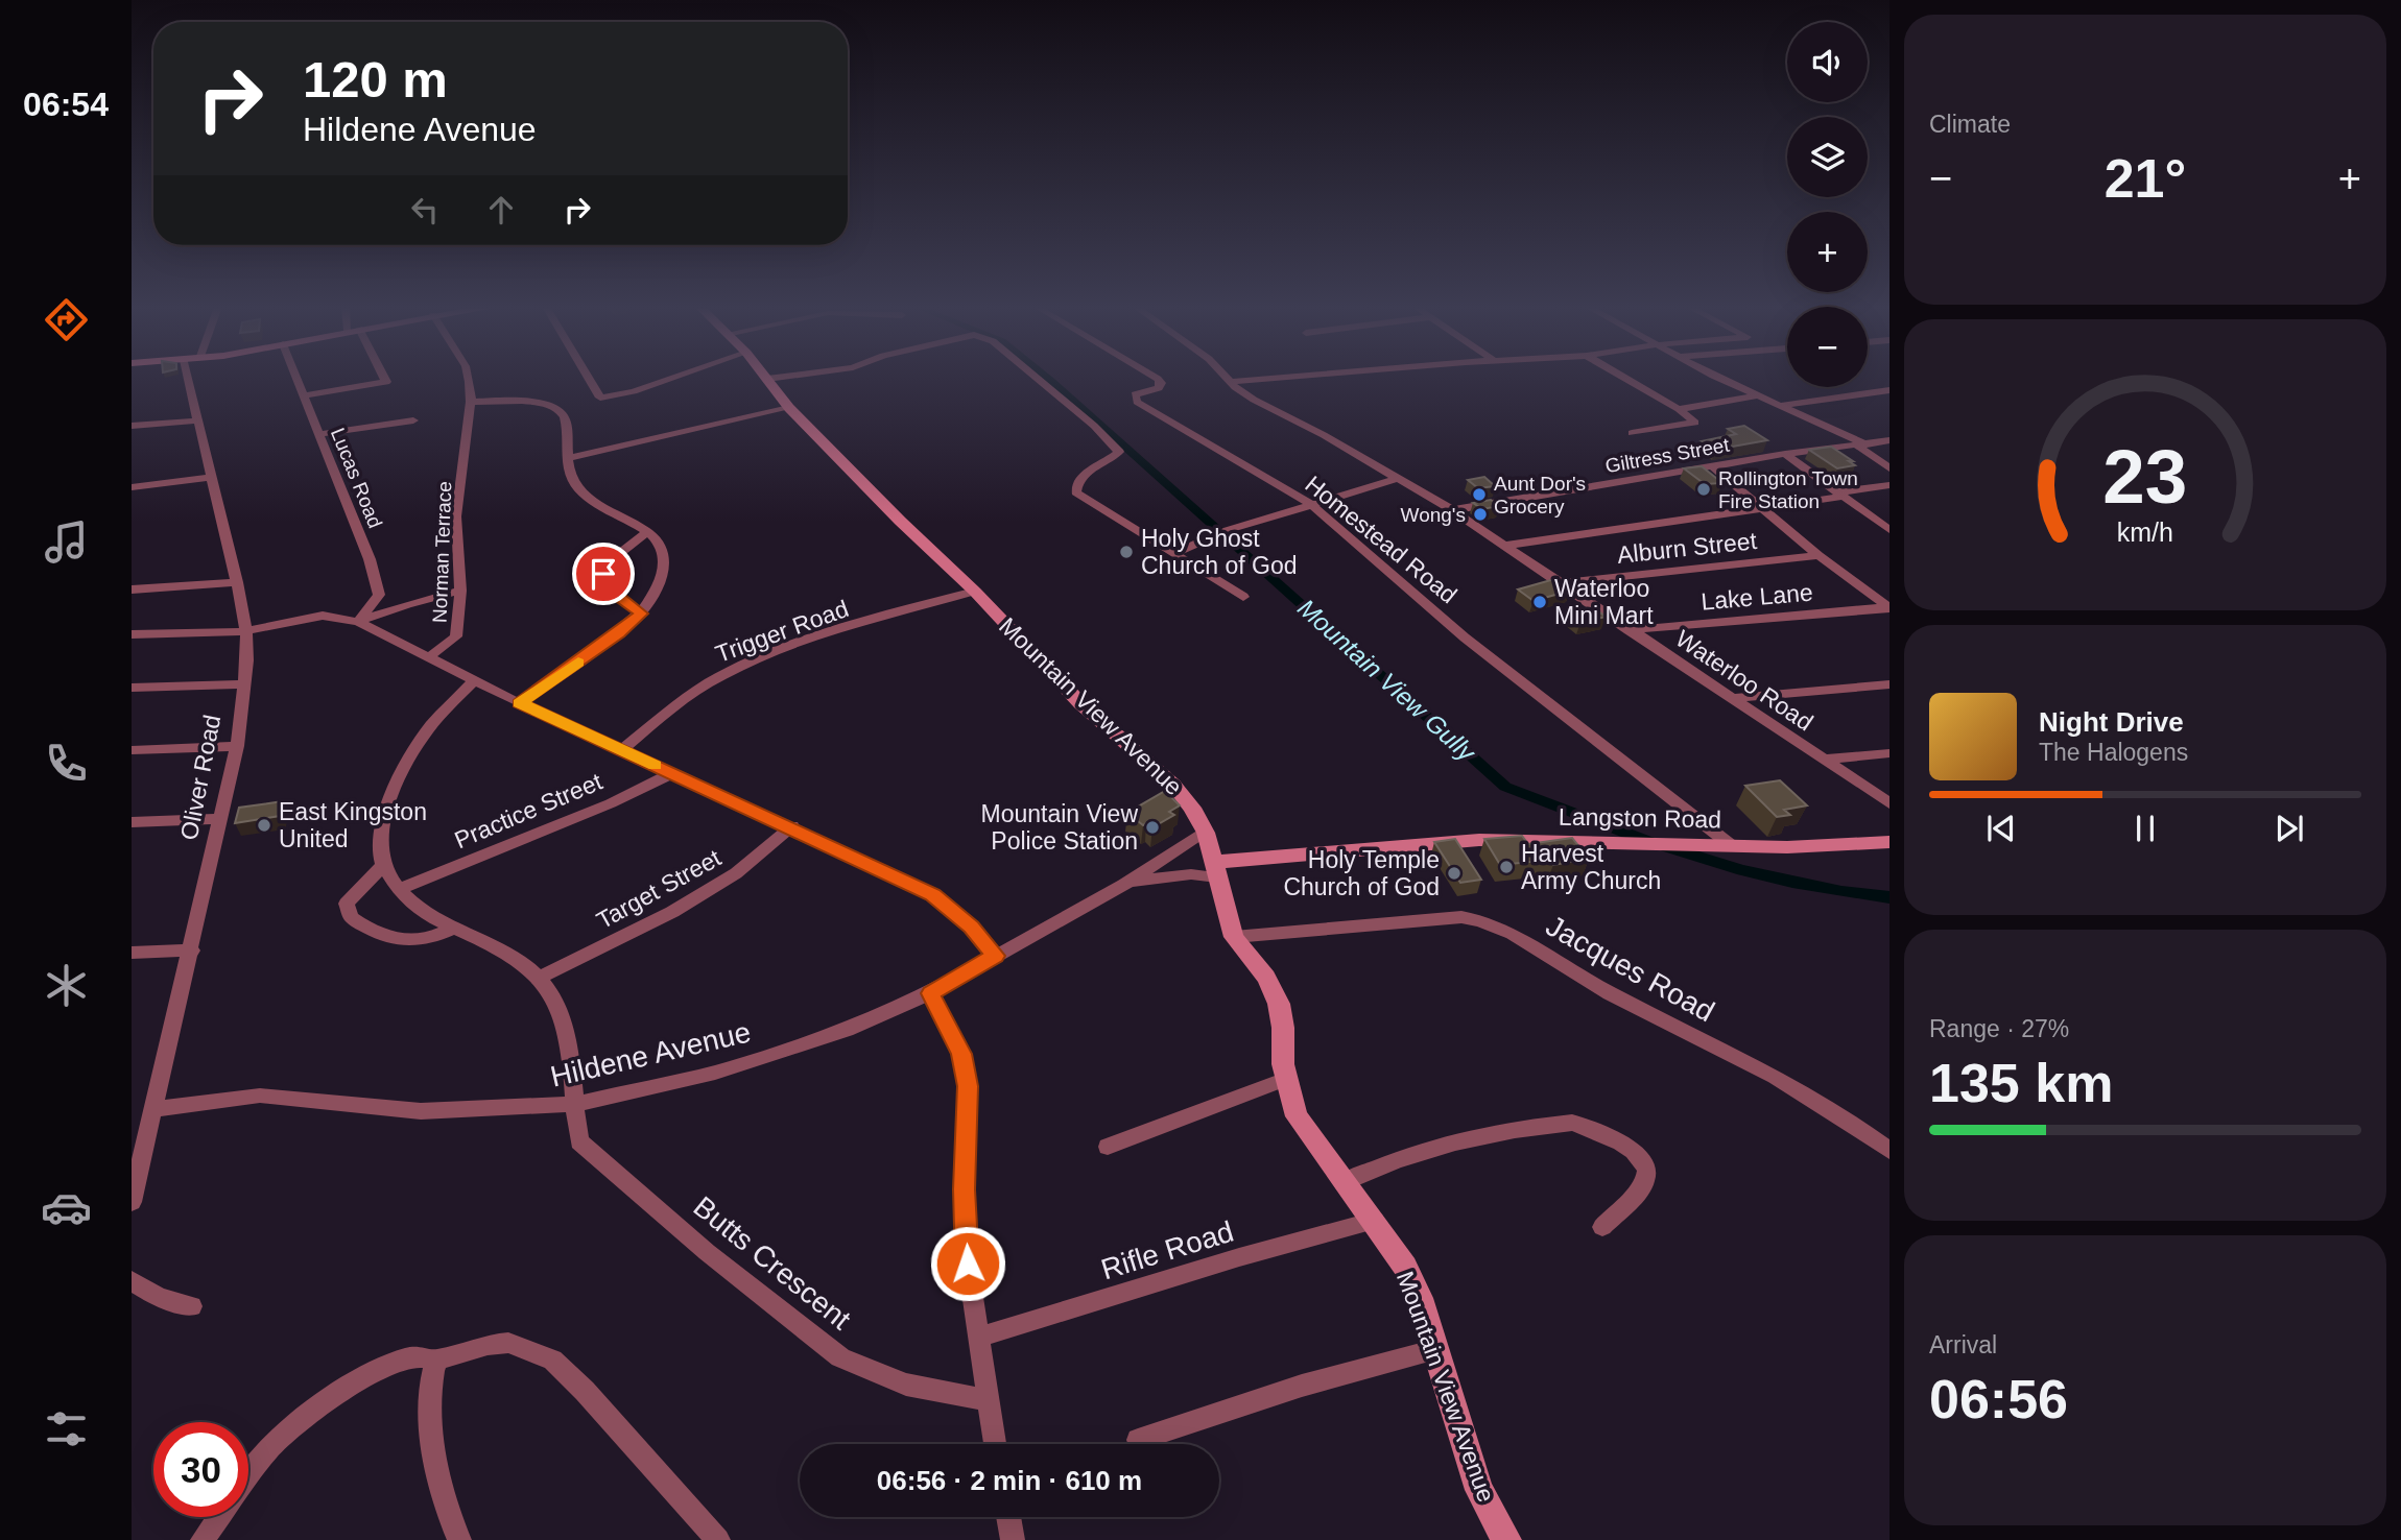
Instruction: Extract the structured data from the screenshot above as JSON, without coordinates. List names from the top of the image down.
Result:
{
  "streets": {
    "main road": ["Mountain View Avenue", "Langston Road"],
    "street": [
      "Giltress Street",
      "Lucas Road",
      "Homestead Road",
      "Alburn Street",
      "Norman Terrace",
      "Lake Lane",
      "Trigger Road",
      "Waterloo Road",
      "Oliver Road",
      "Practice Street",
      "Target Street",
      "Jacques Road",
      "Hildene Avenue",
      "Rifle Road",
      "Butts Crescent"
    ]
  },
  "crossings": [
    ["Giltress Street", "Waterloo Road"],
    ["Homestead Road", "Langston Road"],
    ["Alburn Street", "Waterloo Road"],
    ["Lake Lane", "Waterloo Road"],
    ["Trigger Road", "Mountain View Avenue"],
    ["Mountain View Avenue", "Langston Road"],
    ["Mountain View Avenue", "Jacques Road"],
    ["Mountain View Avenue", "Hildene Avenue"],
    ["Mountain View Avenue", "Rifle Road"],
    ["Oliver Road", "Hildene Avenue"],
    ["Langston Road", "Hildene Avenue"],
    ["Target Street", "Butts Crescent"],
    ["Hildene Avenue", "Butts Crescent"]
  ],
  "water": ["Mountain View Gully"],
  "places": [
    "Rollington Town Fire Station",
    "Aunt Dor's Grocery",
    "Wong's",
    "Holy Ghost Church of God",
    "Waterloo Mini Mart",
    "East Kingston United",
    "Mountain View Police Station",
    "Harvest Army Church",
    "Holy Temple Church of God"
  ],
  "page": {
    "tabs": "06:54",
    "tile": [
      "Climate",
      ["Range · 27%", "135 km"],
      ["Arrival", "06:56"]
    ],
    "map_buttons": ["+", "−"],
    "turn": ["120 m", "Hildene Avenue"],
    "heat": ["−", "21°", "+"],
    "song": ["Night Drive", "The Halogens"],
    "limit": "30",
    "trip": "06:56 · 2 min · 610 m",
    "gauge": ["23", "km/h"]
  }
}
